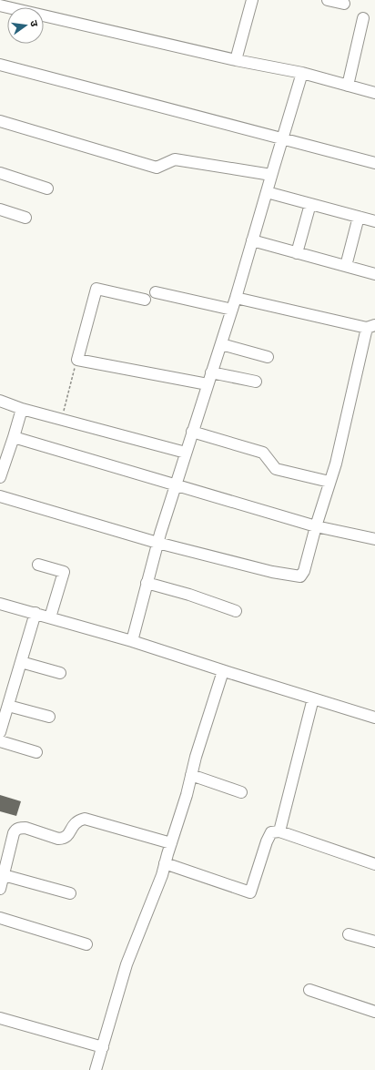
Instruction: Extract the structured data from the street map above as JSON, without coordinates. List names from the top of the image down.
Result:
{
  "north": "right"
}
